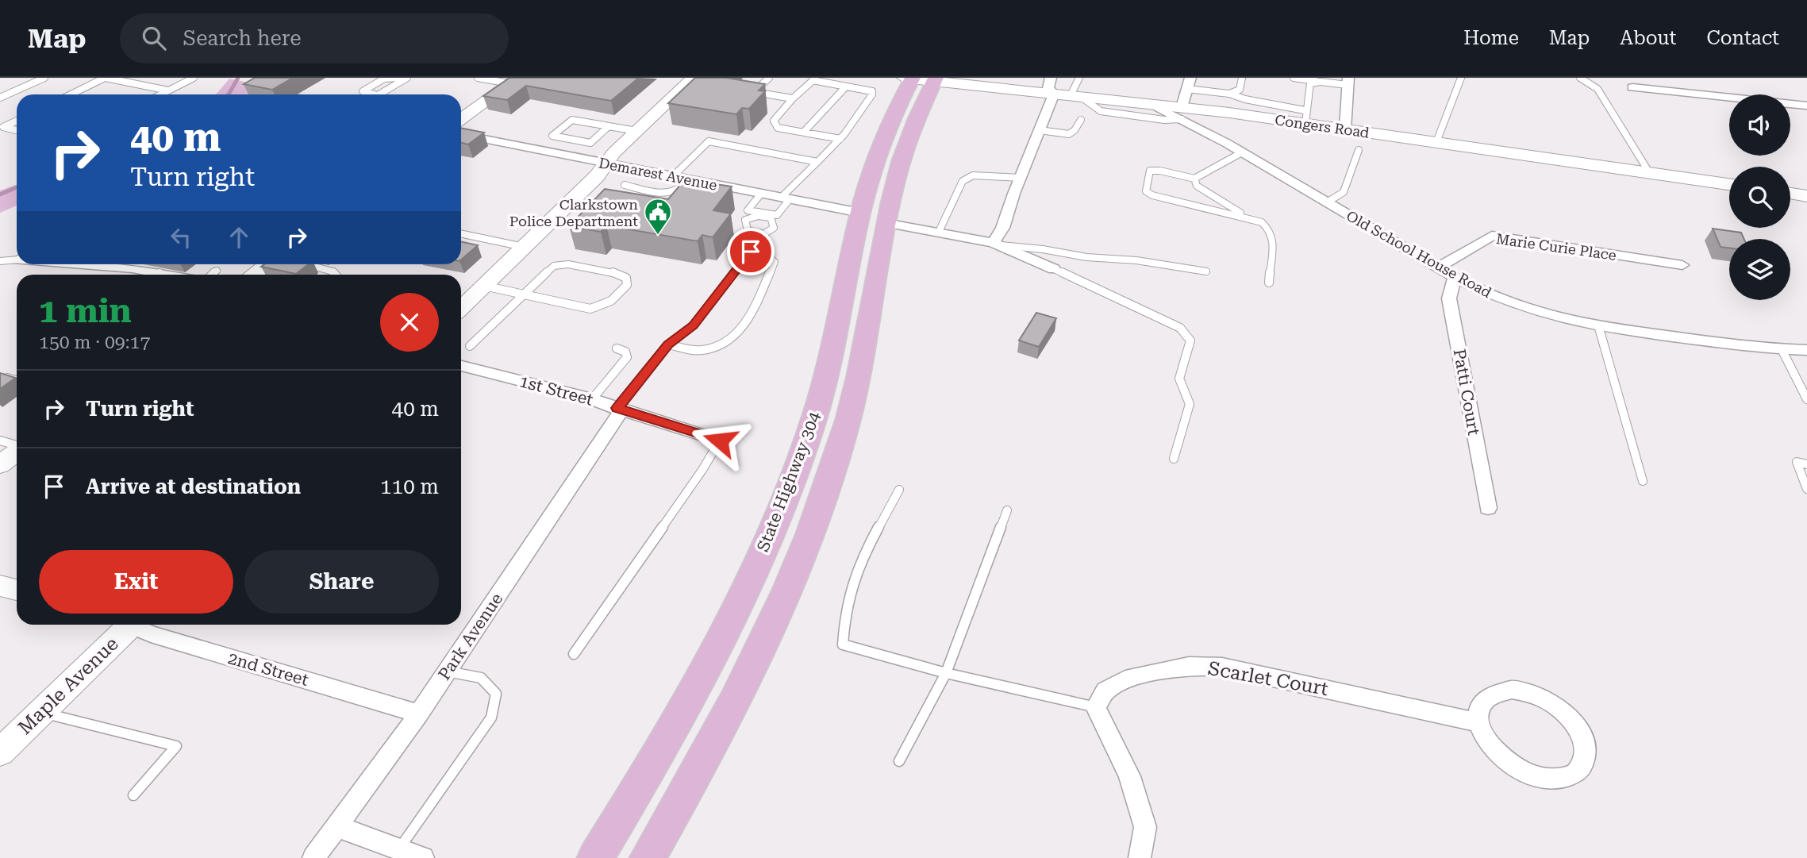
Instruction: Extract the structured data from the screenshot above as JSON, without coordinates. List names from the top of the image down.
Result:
{
  "streets": {
    "main road": ["State Highway 304"],
    "street": [
      "Congers Road",
      "Demarest Avenue",
      "Marie Curie Place",
      "Old School House Road",
      "1st Street",
      "Patti Court",
      "Park Avenue",
      "2nd Street",
      "Scarlet Court",
      "Maple Avenue"
    ]
  },
  "crossings": [
    ["Congers Road", "Old School House Road"],
    ["Congers Road", "State Highway 304"],
    ["Demarest Avenue", "State Highway 304"],
    ["Marie Curie Place", "Old School House Road"],
    ["Old School House Road", "Patti Court"],
    ["1st Street", "Park Avenue"],
    ["Park Avenue", "2nd Street"]
  ],
  "places": {
    "public building": ["Clarkstown Police Department"]
  },
  "page": {
    "header": "Map",
    "search": "Search here",
    "nav": [
      "Home",
      "Map",
      "About",
      "Contact"
    ],
    "turn": ["40 m", "Turn right"],
    "heading": ["1 min", "150 m · 09:17"],
    "list": [
      {
        "name": "Turn right",
        "value": "40 m"
      },
      {
        "name": "Arrive at destination",
        "value": "110 m"
      }
    ],
    "buttons": ["Exit", "Share"]
  }
}
